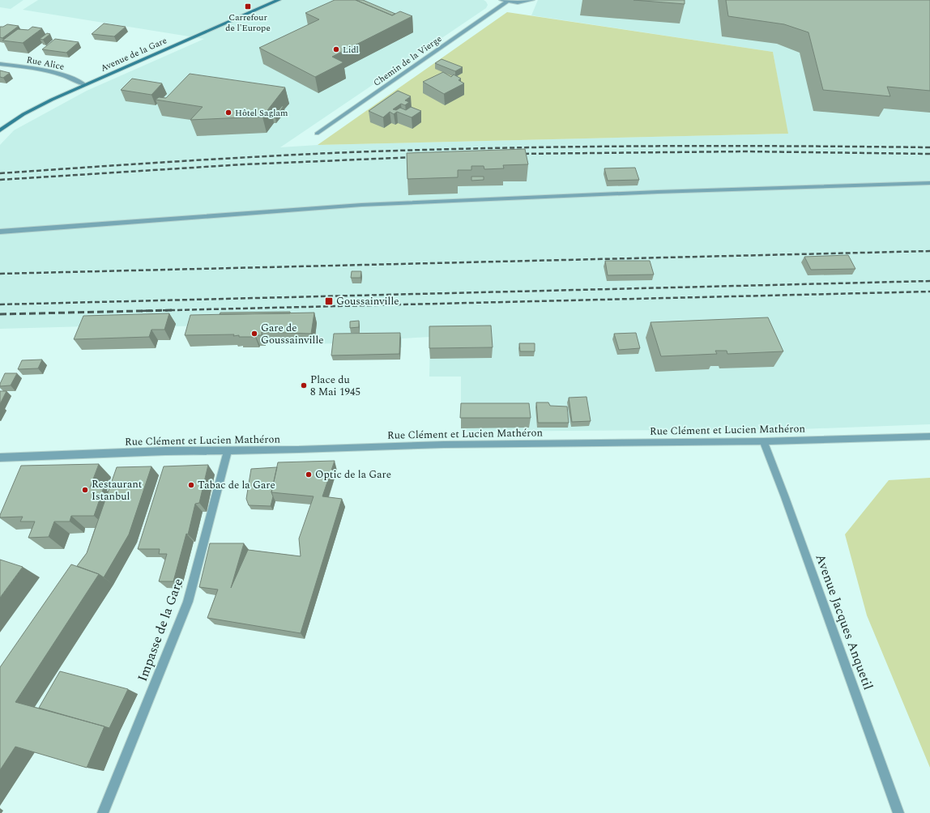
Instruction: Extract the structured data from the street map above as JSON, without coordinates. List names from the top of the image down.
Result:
{
  "streets": {
    "street": [
      "Avenue de la Gare",
      "Chemin de la Vierge",
      "Rue Alice",
      "Rue Clément et Lucien Mathéron",
      "Avenue Jacques Anquetil",
      "Impasse de la Gare"
    ]
  },
  "crossings": [
    ["Avenue de la Gare", "Rue Alice"],
    ["Rue Clément et Lucien Mathéron", "Avenue Jacques Anquetil"],
    ["Rue Clément et Lucien Mathéron", "Impasse de la Gare"]
  ],
  "places": {
    "transit": ["Carrefour de l'Europe", "Goussainville"],
    "other": [
      "Lidl",
      "Hôtel Saglam",
      "Gare de Goussainville",
      "Place du 8 Mai 1945",
      "Optic de la Gare",
      "Tabac de la Gare",
      "Restaurant Istanbul"
    ]
  }
}
